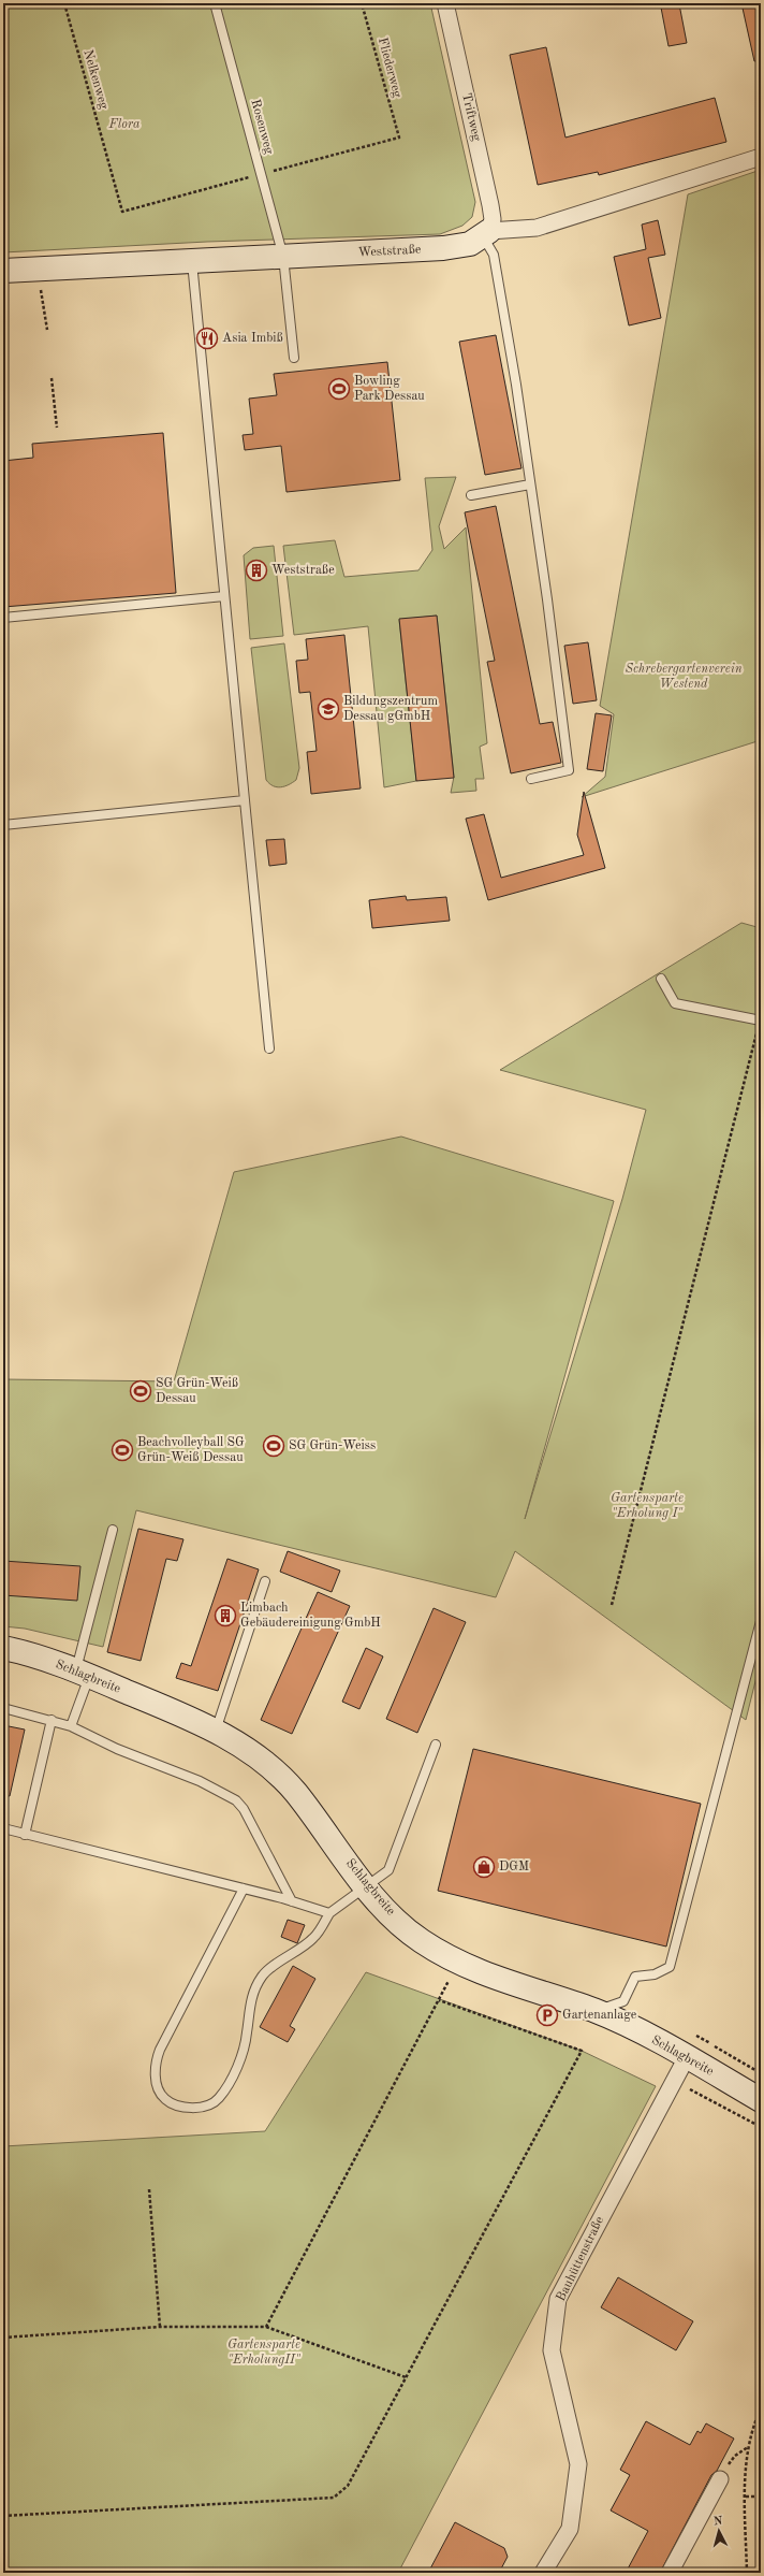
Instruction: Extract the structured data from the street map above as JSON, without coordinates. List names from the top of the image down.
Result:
{
  "streets": {
    "street": [
      "Triftweg",
      "Weststraße",
      "Schlagbreite",
      "Bauhüttenstraße"
    ],
    "lane": ["Rosenweg"],
    "path": ["Fliederweg", "Nelkenweg"]
  },
  "crossings": [
    ["Triftweg", "Weststraße"],
    ["Rosenweg", "Weststraße"],
    ["Schlagbreite", "Bauhüttenstraße"]
  ],
  "parks": [
    "Flora",
    "Schrebergartenverein Westend",
    "Gartensparte \"Erholung I\"",
    "Gartensparte \"ErholungII\""
  ],
  "places": {
    "restaurant": ["Asia Imbiß"],
    "sports": [
      "Bowling Park Dessau",
      "SG Grün-Weiß Dessau",
      "SG Grün-Weiss",
      "Beachvolleyball SG Grün-Weiß Dessau"
    ],
    "building": ["Weststraße", "Limbach Gebäudereinigung GmbH"],
    "school or university": ["Bildungszentrum Dessau gGmbH"],
    "shop": ["DGM"],
    "parking": ["Gartenanlage"]
  },
  "north": "top"
}
